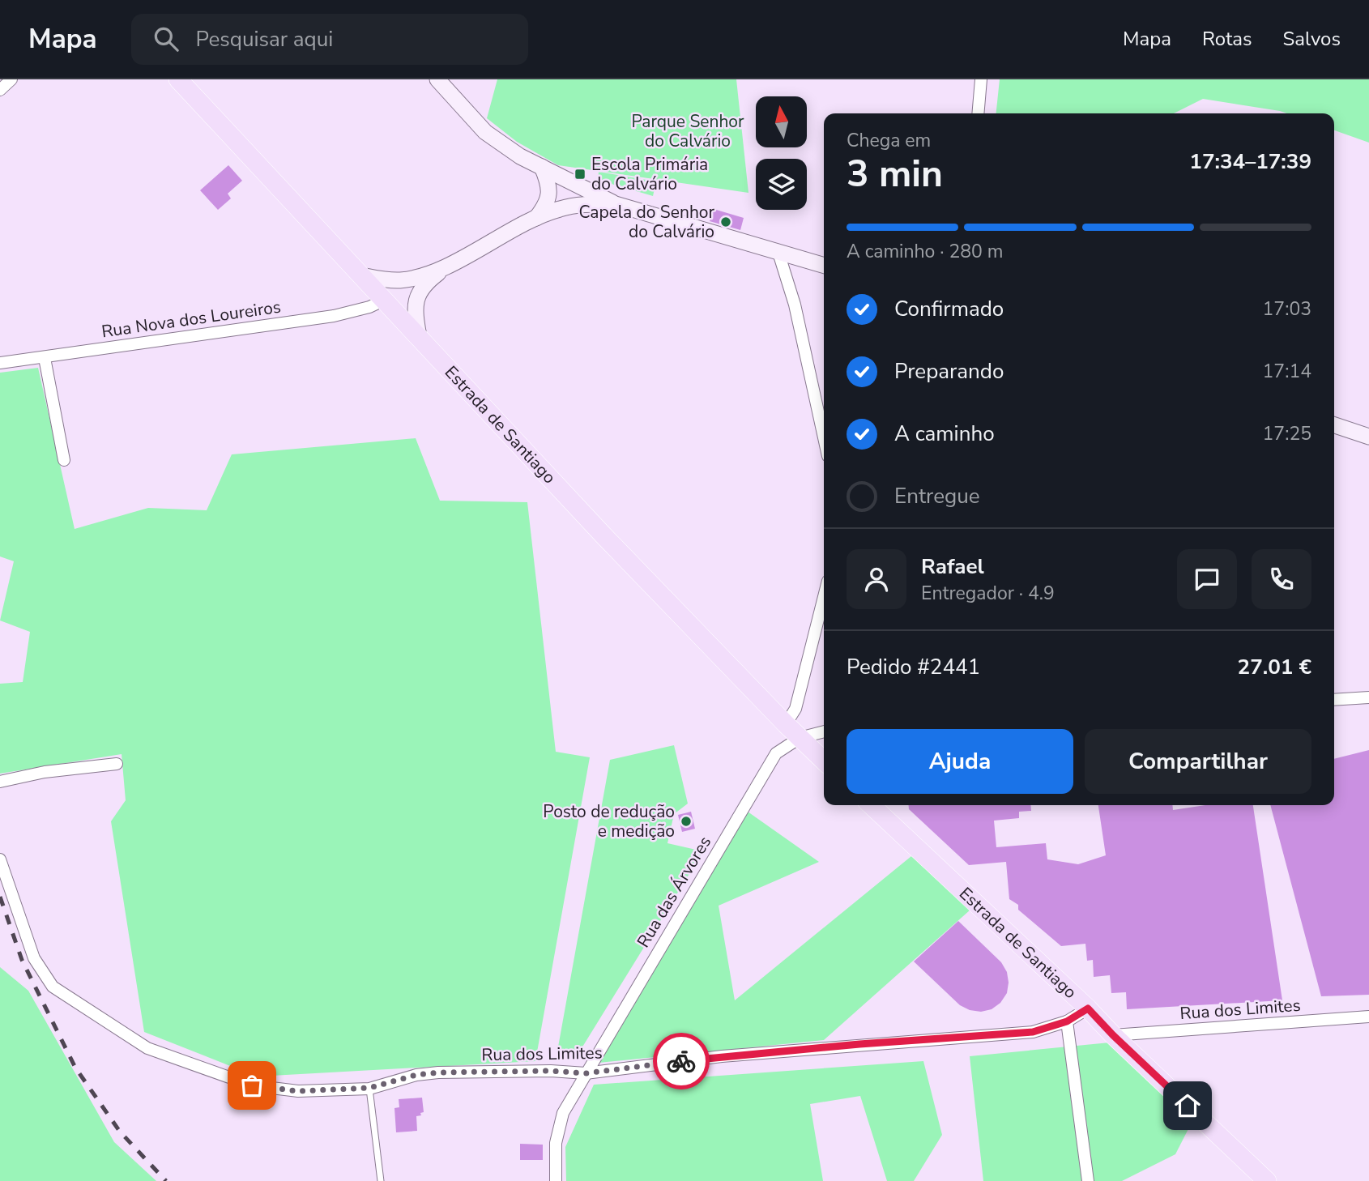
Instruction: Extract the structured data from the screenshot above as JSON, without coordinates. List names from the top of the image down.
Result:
{
  "streets": {
    "main road": ["Estrada de Santiago"],
    "street": ["Rua Nova dos Loureiros", "Rua das Árvores", "Rua dos Limites"]
  },
  "crossings": [
    ["Rua Nova dos Loureiros", "Estrada de Santiago"],
    ["Estrada de Santiago", "Rua das Árvores"],
    ["Estrada de Santiago", "Rua dos Limites"],
    ["Rua das Árvores", "Rua dos Limites"]
  ],
  "parks": ["Parque Senhor do Calvário"],
  "places": {
    "transit": ["Escola Primária do Calvário"],
    "other": ["Capela do Senhor do Calvário", "Posto de redução e medição"]
  },
  "north": "top",
  "page": {
    "header": "Mapa",
    "search": "Pesquisar aqui",
    "nav": ["Mapa", "Rotas", "Salvos"],
    "heading": ["3 min", "Chega em", "17:34–17:39"],
    "panel": [
      "Rafael",
      "Entregador · 4.9",
      "Pedido #2441",
      "27.01 €"
    ],
    "bar": "A caminho · 280 m",
    "list": [
      ["Confirmado", "17:03"],
      ["Preparando", "17:14"],
      ["A caminho", "17:25"],
      "Entregue"
    ],
    "buttons": ["Ajuda", "Compartilhar"]
  }
}
